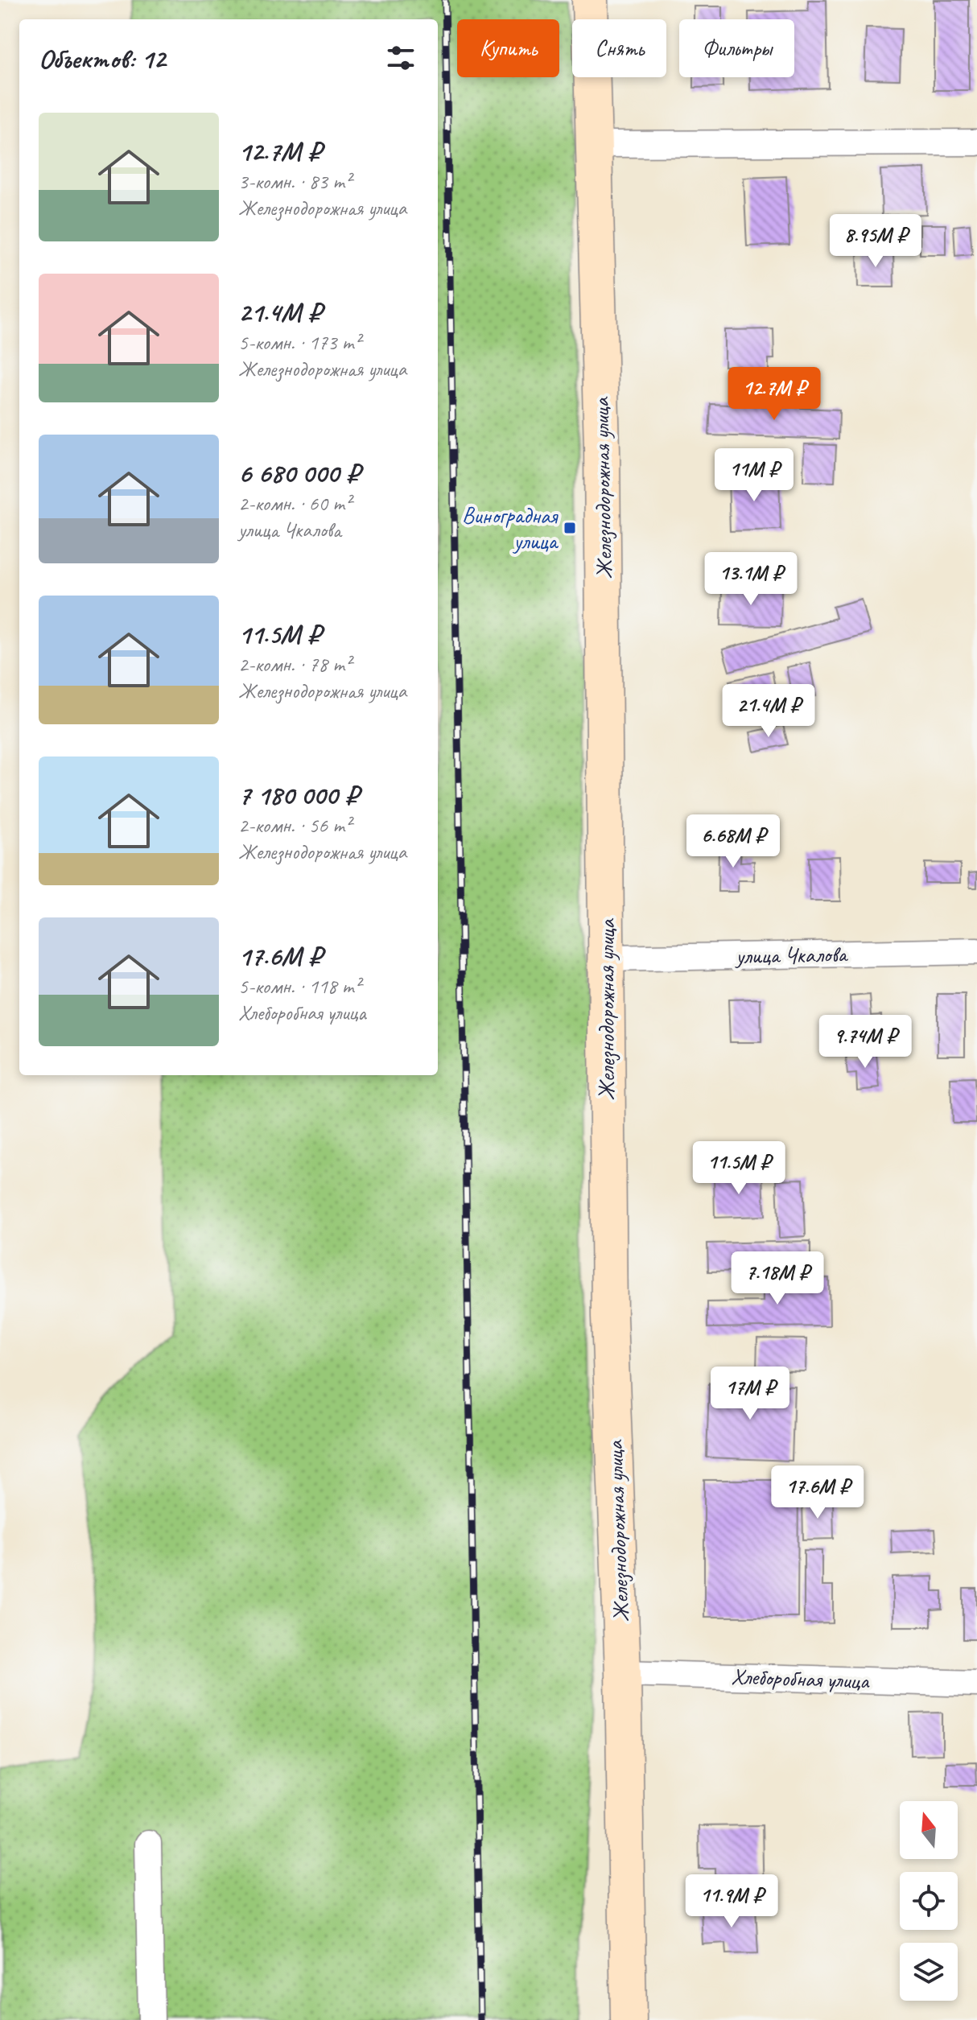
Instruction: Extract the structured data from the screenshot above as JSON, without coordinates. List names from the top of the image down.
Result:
{
  "streets": {
    "main road": ["Железнодорожная улица"],
    "street": ["улица Чкалова", "Хлеборобная улица"]
  },
  "crossings": [
    ["Железнодорожная улица", "улица Чкалова"],
    ["Железнодорожная улица", "Хлеборобная улица"]
  ],
  "places": {
    "transit": ["Виноградная улица"]
  },
  "north": "top",
  "page": {
    "chip": ["Купить", "Снять", "Фильтры"],
    "heading": "Объектов: 12",
    "list": [
      {
        "name": "12.7M ₽",
        "note": "3-комн. · 83 m² · Железнодорожная улица"
      },
      {
        "name": "21.4M ₽",
        "note": "5-комн. · 173 m² · Железнодорожная улица"
      },
      {
        "name": "6 680 000 ₽",
        "note": "2-комн. · 60 m² · улица Чкалова"
      },
      {
        "name": "11.5M ₽",
        "note": "2-комн. · 78 m² · Железнодорожная улица"
      },
      {
        "name": "7 180 000 ₽",
        "note": "2-комн. · 56 m² · Железнодорожная улица"
      },
      {
        "name": "17.6M ₽",
        "note": "5-комн. · 118 m² · Хлеборобная улица"
      }
    ],
    "price": [
      "8.95M ₽",
      "12.7M ₽",
      "11M ₽",
      "13.1M ₽",
      "21.4M ₽",
      "6.68M ₽",
      "9.74M ₽",
      "11.5M ₽",
      "7.18M ₽",
      "17M ₽",
      "17.6M ₽",
      "11.9M ₽"
    ]
  }
}
